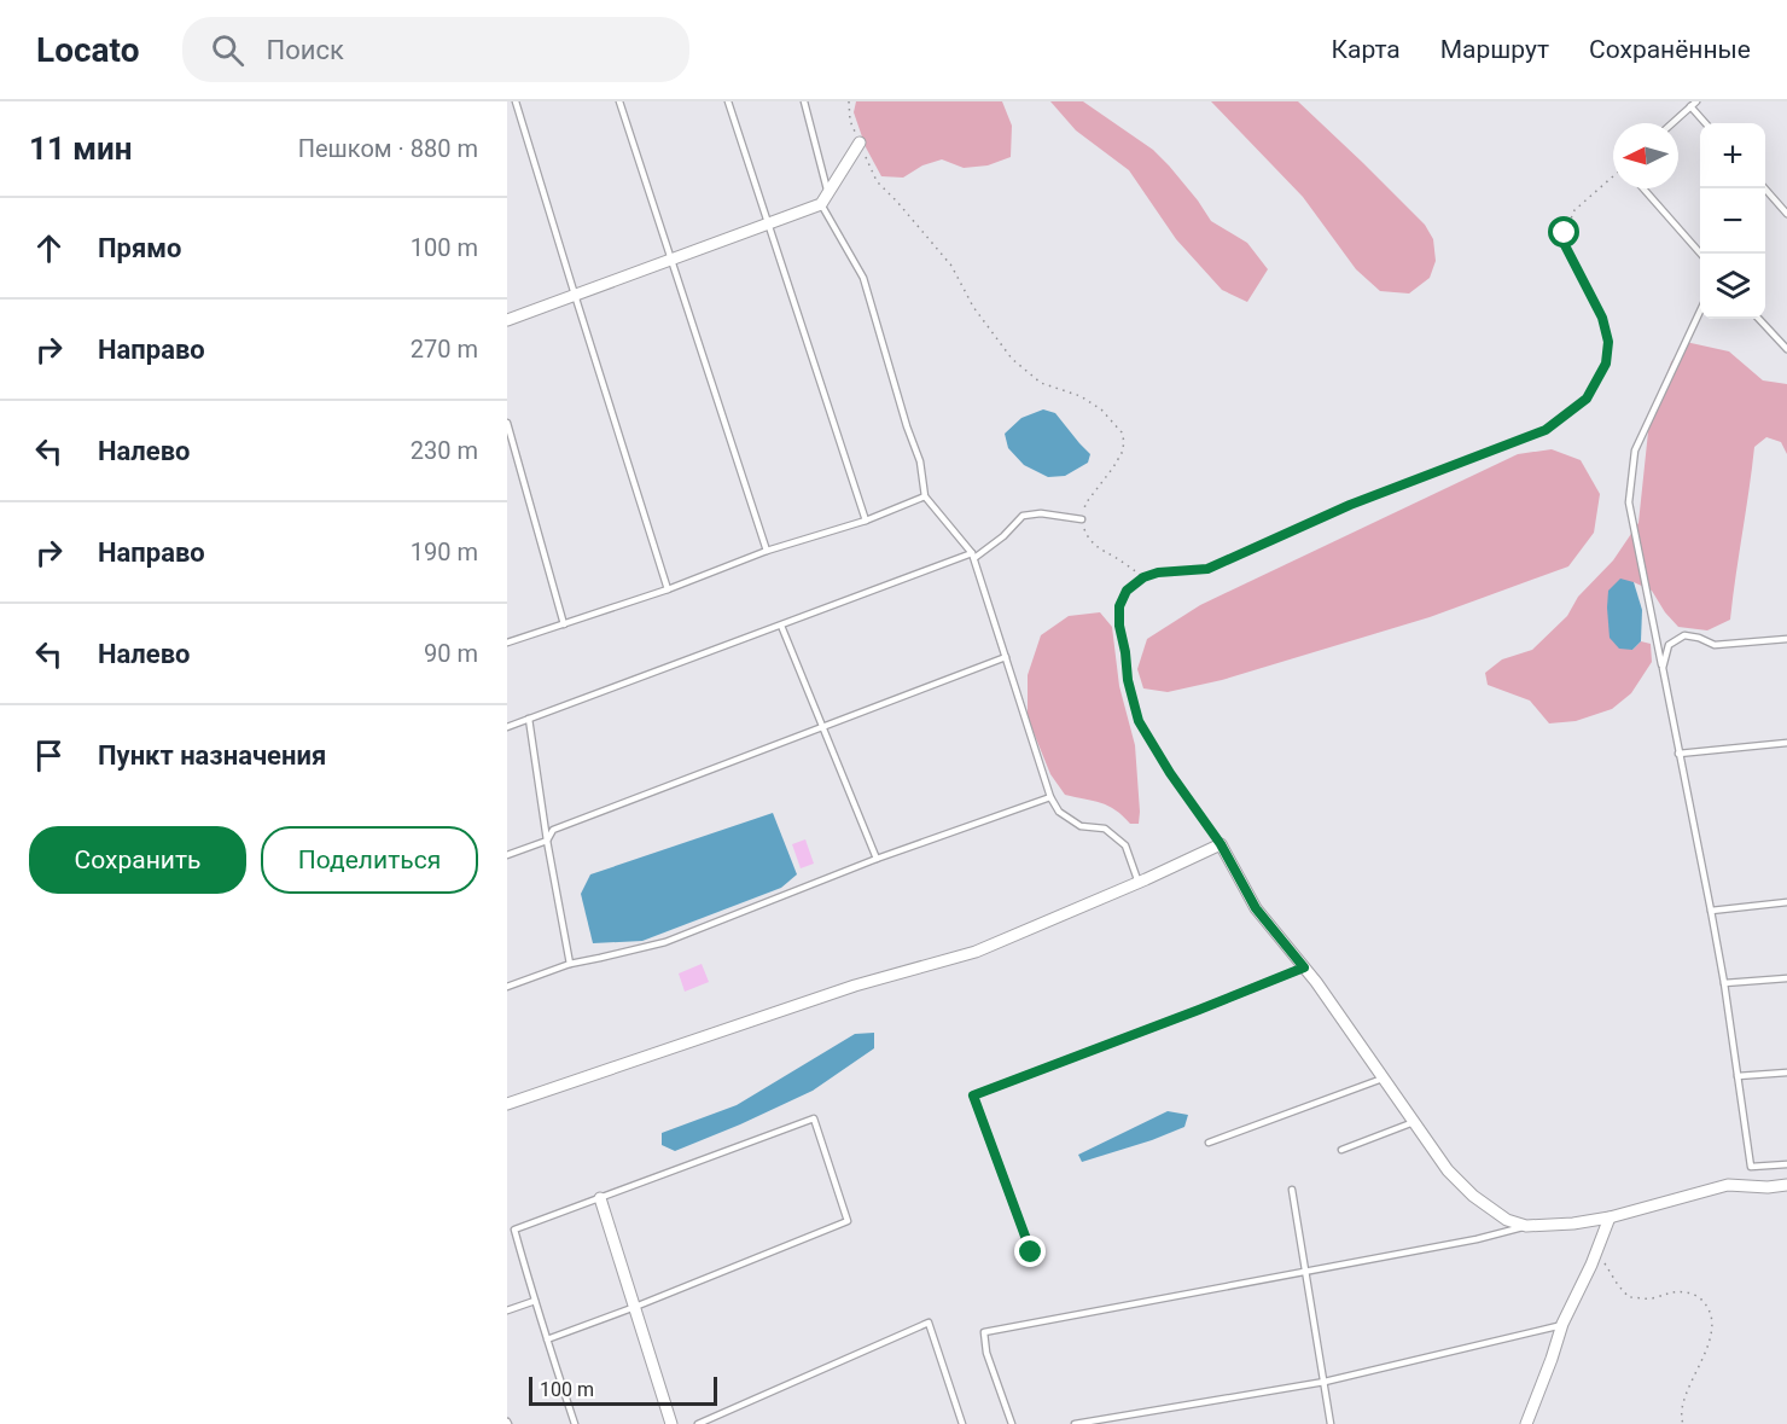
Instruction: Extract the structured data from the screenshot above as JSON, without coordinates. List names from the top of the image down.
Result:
{
  "scale_bar": "100 m",
  "north": "left",
  "page": {
    "header": "Locato",
    "search": "Поиск",
    "nav": ["Карта", "Маршрут", "Сохранённые"],
    "heading": ["11 мин", "Пешком · 880 m"],
    "map_buttons": ["+", "−"],
    "list": [
      ["Прямо", "100 m"],
      ["Направо", "270 m"],
      ["Налево", "230 m"],
      ["Направо", "190 m"],
      ["Налево", "90 m"],
      "Пункт назначения"
    ],
    "buttons": ["Сохранить", "Поделиться"],
    "scale": "100 m"
  }
}
